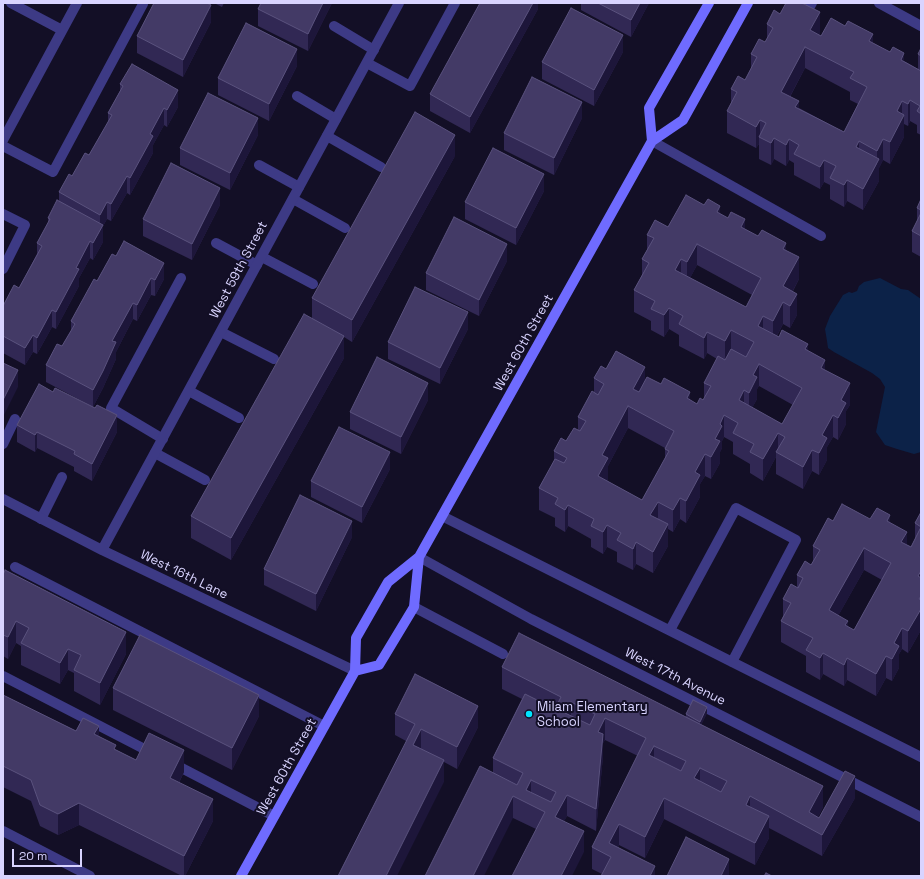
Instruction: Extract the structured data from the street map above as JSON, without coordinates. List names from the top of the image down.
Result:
{
  "streets": {
    "street": [
      "West 59th Street",
      "West 60th Street",
      "West 16th Lane",
      "West 17th Avenue"
    ]
  },
  "crossings": [
    ["West 59th Street", "West 16th Lane"],
    ["West 60th Street", "West 16th Lane"],
    ["West 60th Street", "West 17th Avenue"]
  ],
  "places": ["Milam Elementary School"],
  "scale_bar": "20 m"
}
